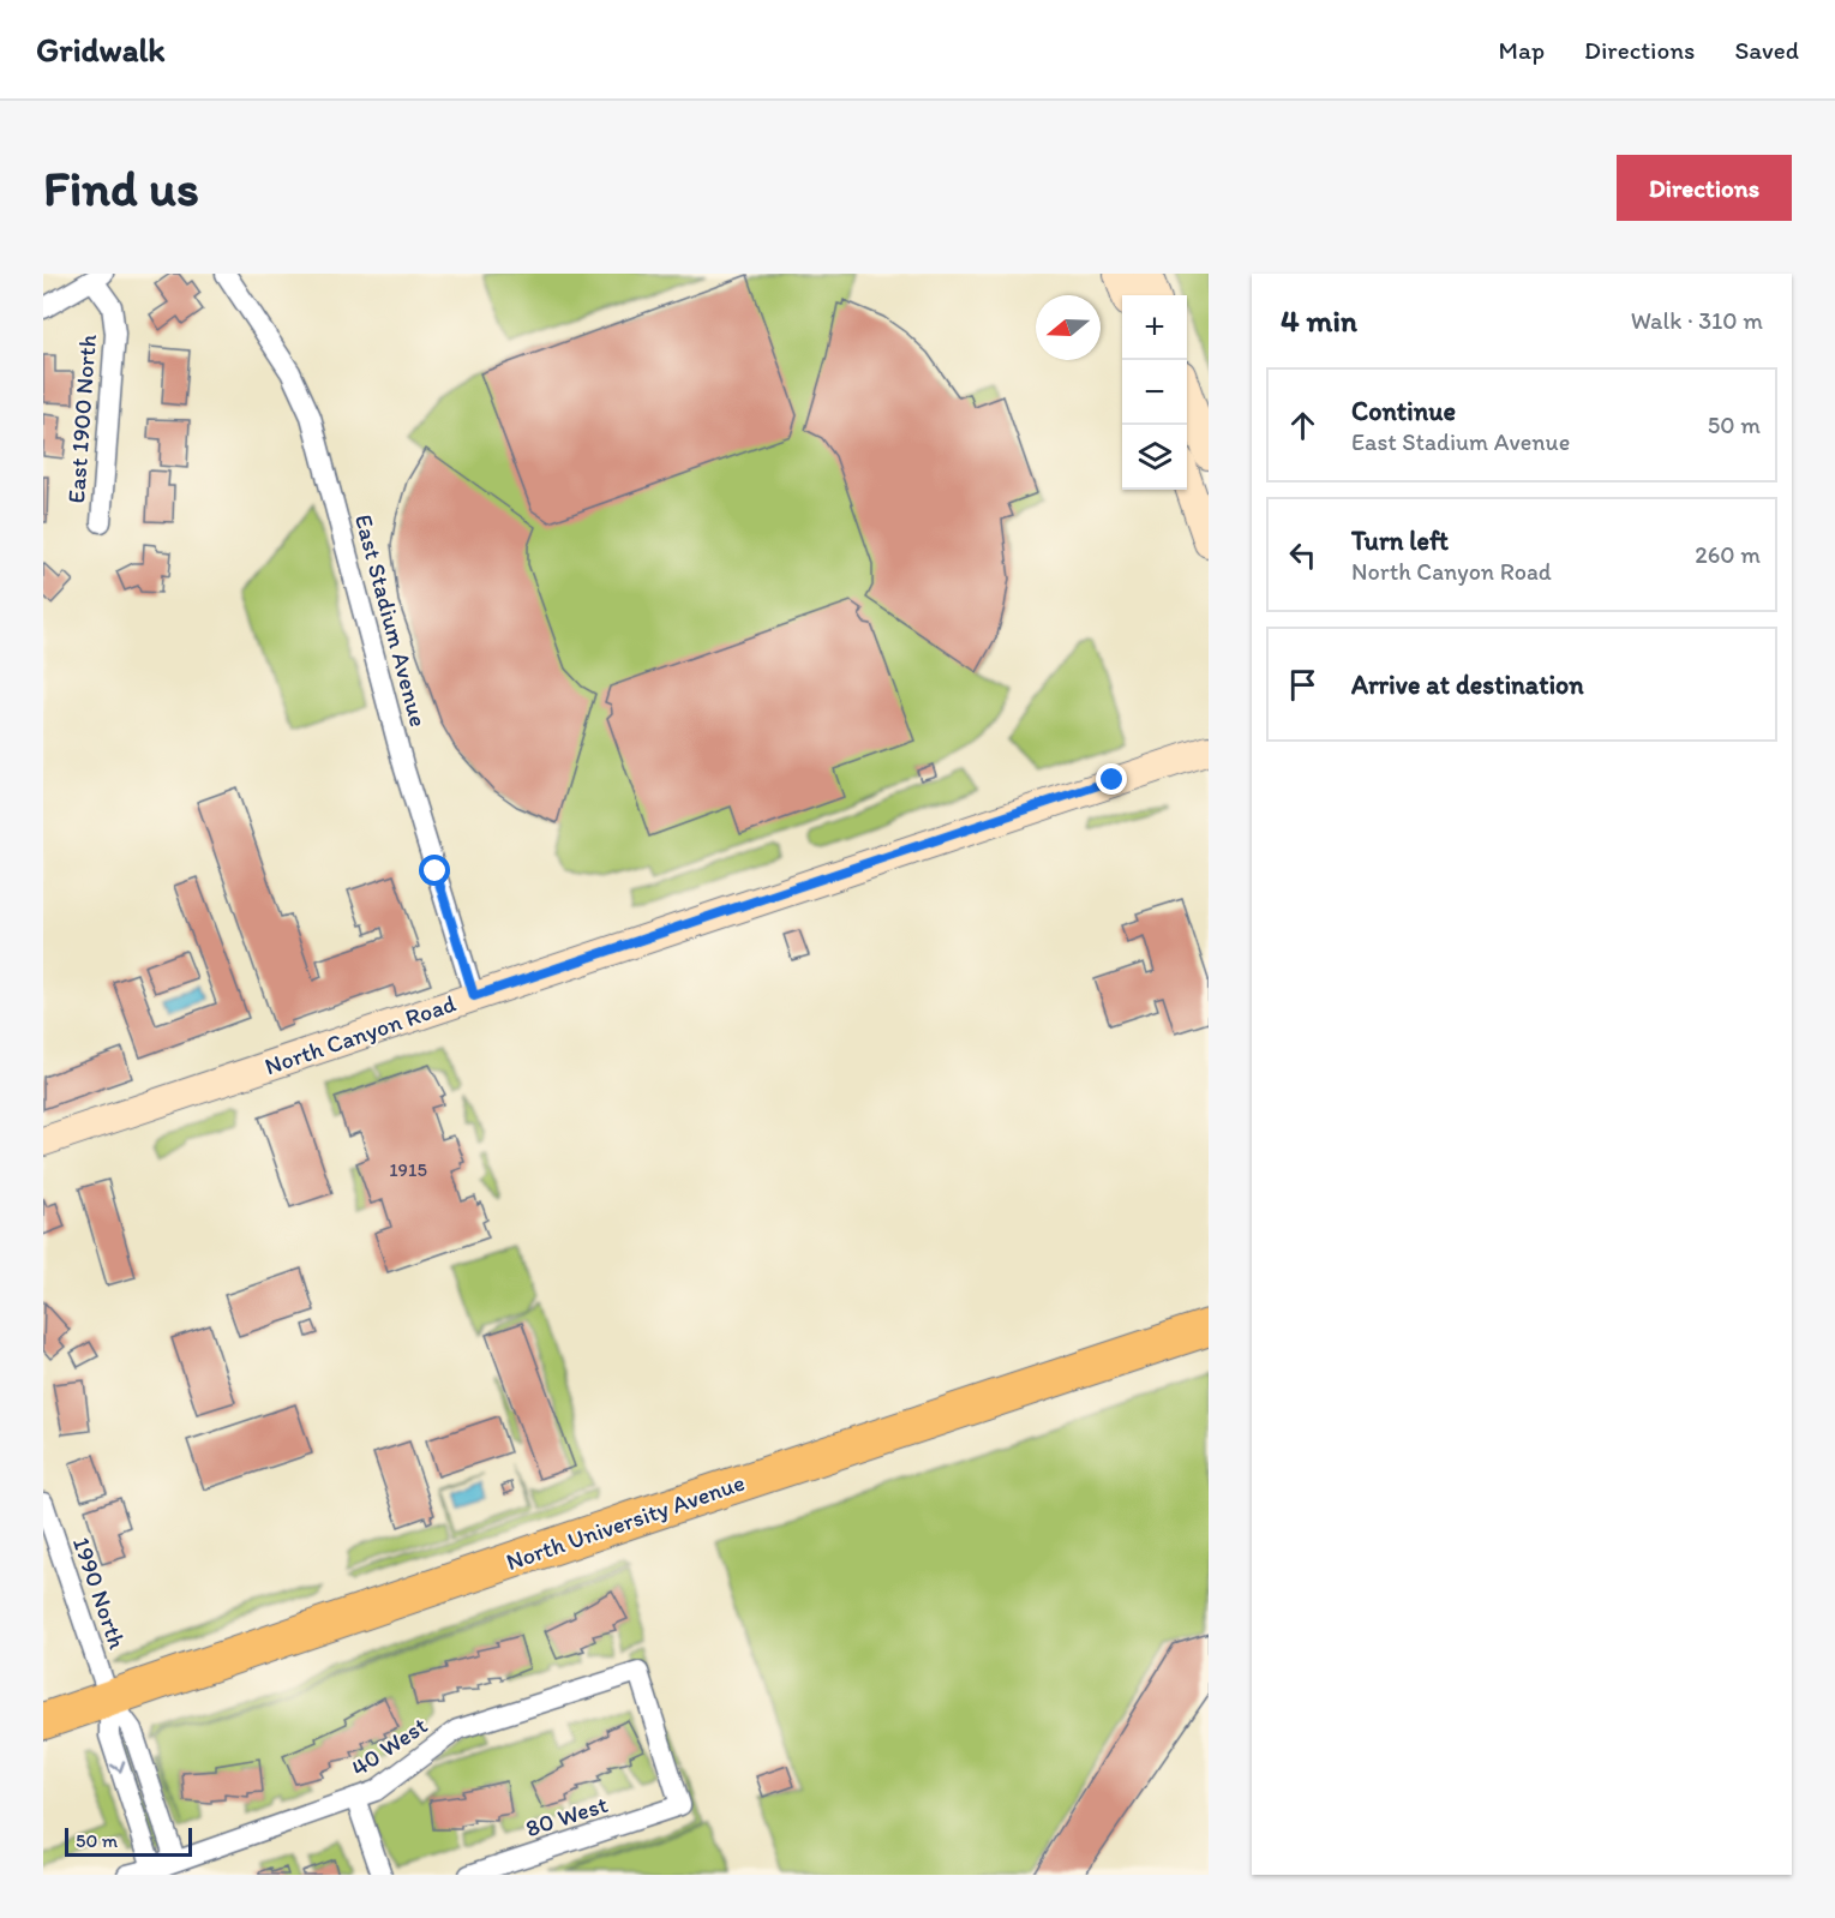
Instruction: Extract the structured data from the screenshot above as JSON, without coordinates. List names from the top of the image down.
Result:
{
  "streets": {
    "highway": ["North University Avenue"],
    "main road": ["North Canyon Road"],
    "street": [
      "East 1900 North",
      "East Stadium Avenue",
      "1990 North",
      "40 West",
      "80 West"
    ]
  },
  "crossings": [
    ["East Stadium Avenue", "North Canyon Road"],
    ["North University Avenue", "1990 North"],
    ["1990 North", "40 West"],
    ["40 West", "80 West"]
  ],
  "house_numbers": ["1915"],
  "scale_bar": "50 m",
  "north": "left",
  "page": {
    "header": "Gridwalk",
    "nav": ["Map", "Directions", "Saved"],
    "buttons": "Directions",
    "title": "Find us",
    "heading": ["4 min", "Walk · 310 m"],
    "map_buttons": ["+", "−"],
    "list": [
      ["Continue", "East Stadium Avenue", "50 m"],
      ["Turn left", "North Canyon Road", "260 m"],
      "Arrive at destination"
    ],
    "scale": "50 m"
  }
}
